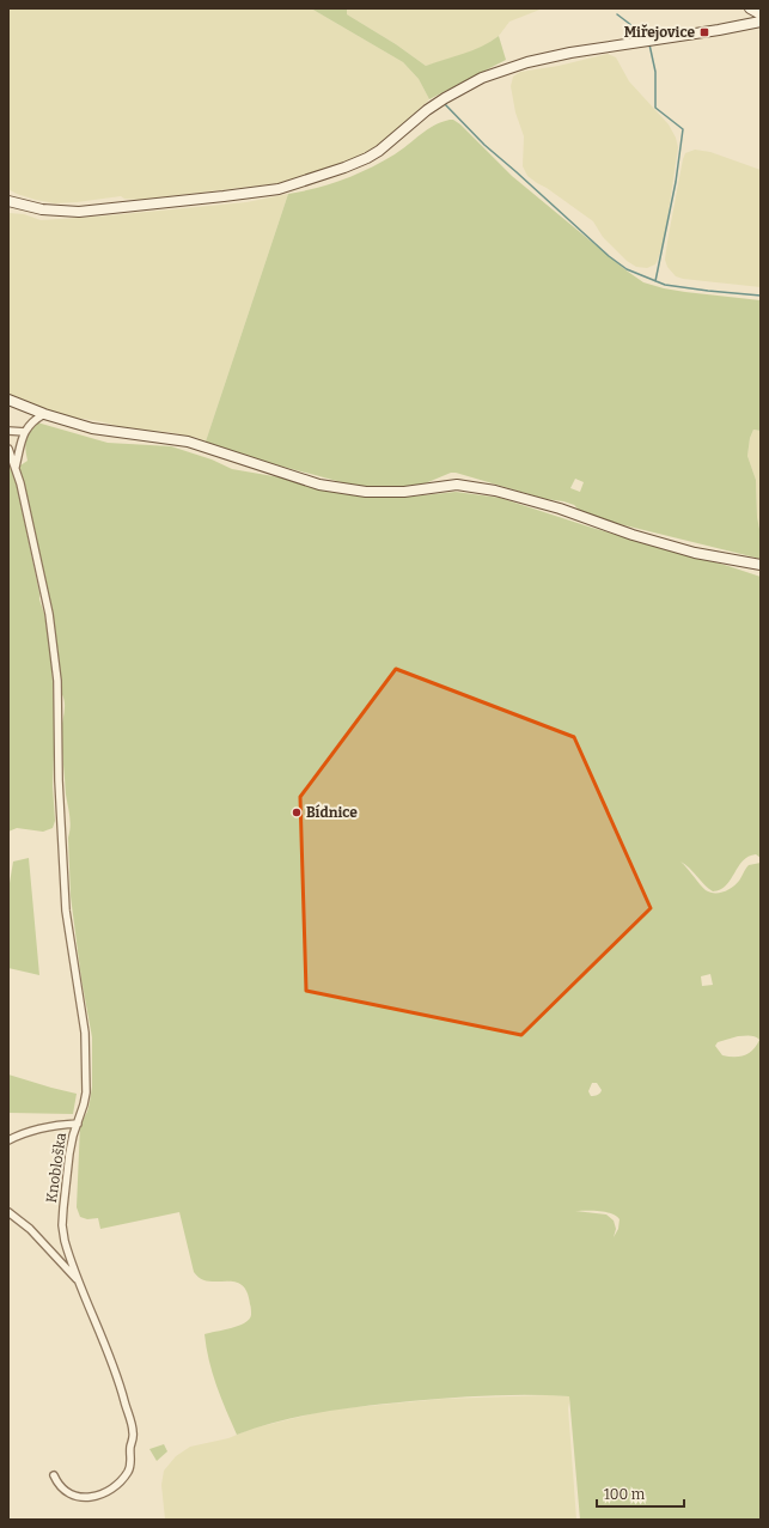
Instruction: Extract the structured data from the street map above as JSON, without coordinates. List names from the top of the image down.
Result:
{
  "streets": {
    "street": ["Knobloška"]
  },
  "places": {
    "transit": ["Miřejovice"],
    "other": ["Bídnice"]
  },
  "scale_bar": "100 m"
}
